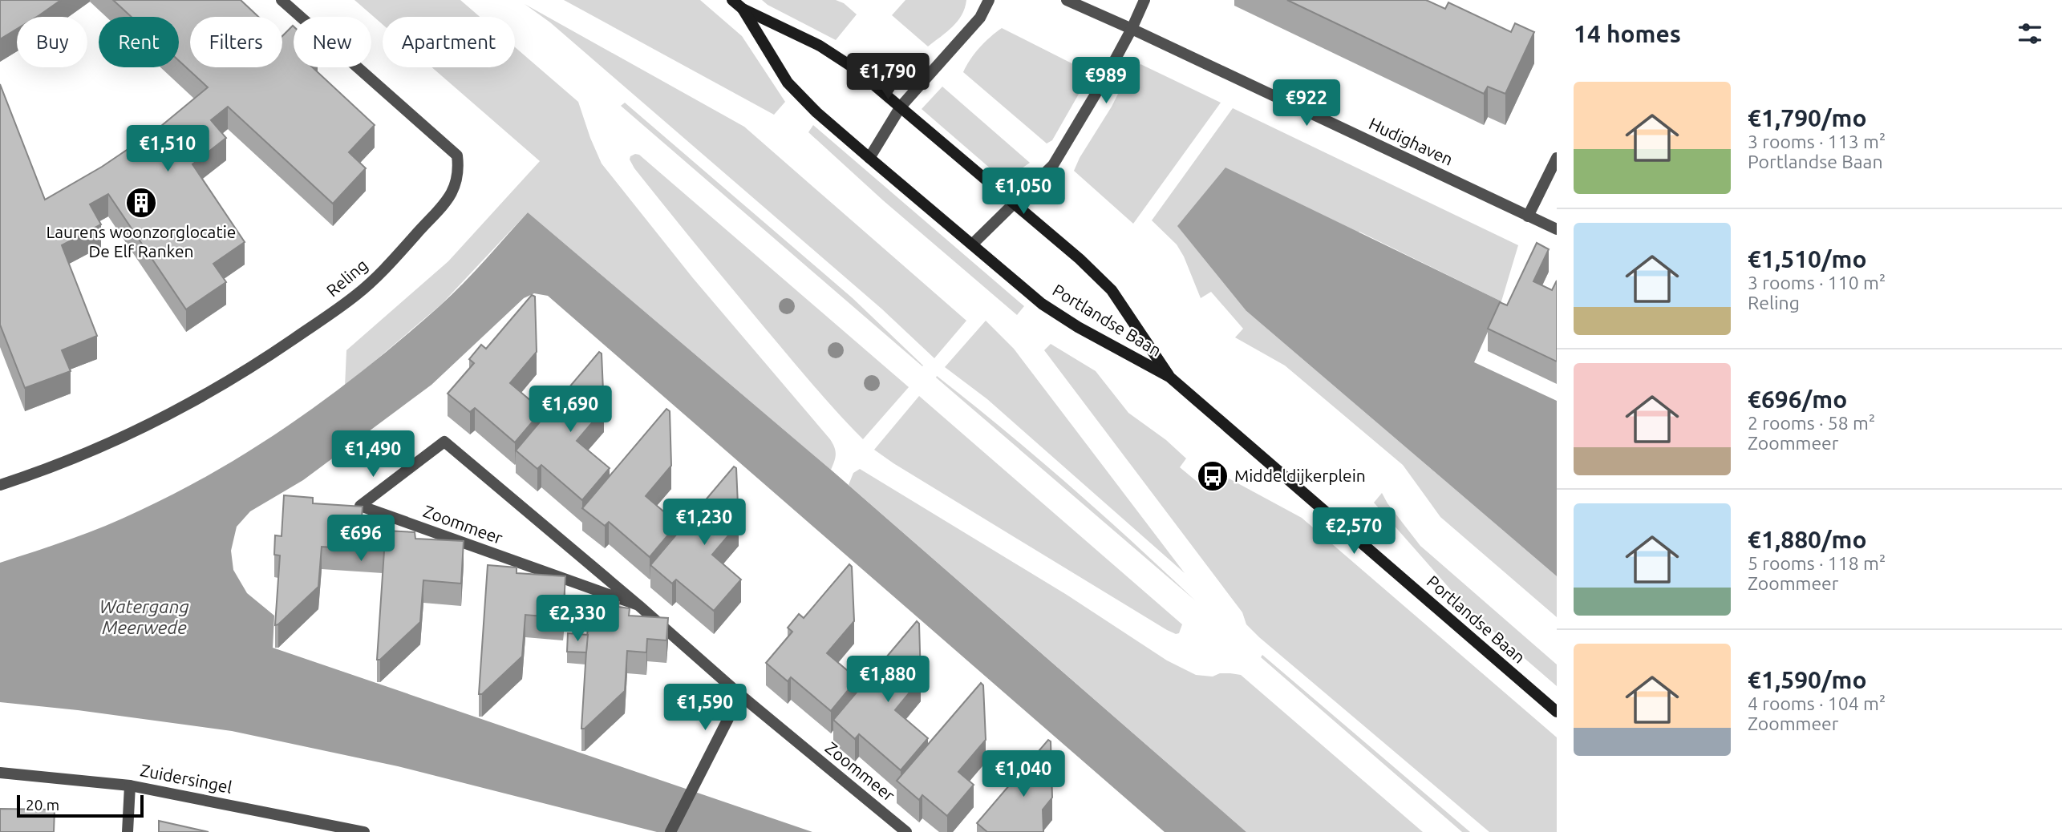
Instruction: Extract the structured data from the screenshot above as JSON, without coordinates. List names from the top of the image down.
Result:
{
  "streets": {
    "street": [
      "Hudighaven",
      "Reling",
      "Portlandse Baan",
      "Zoommeer",
      "Zuidersingel"
    ]
  },
  "water": ["Watergang Meerwede"],
  "places": {
    "building": ["Laurens woonzorglocatie De Elf Ranken"],
    "bus stop": ["Middeldijkerplein"]
  },
  "scale_bar": "20 m",
  "page": {
    "heading": "14 homes",
    "chip": [
      "Buy",
      "Rent",
      "Filters",
      "New",
      "Apartment"
    ],
    "price": [
      "€1,790",
      "€989",
      "€922",
      "€1,510",
      "€1,050",
      "€1,690",
      "€1,490",
      "€1,230",
      "€2,570",
      "€696",
      "€2,330",
      "€1,880",
      "€1,590",
      "€1,040"
    ],
    "list": [
      {
        "name": "€1,790/mo",
        "note": "3 rooms · 113 m² · Portlandse Baan"
      },
      {
        "name": "€1,510/mo",
        "note": "3 rooms · 110 m² · Reling"
      },
      {
        "name": "€696/mo",
        "note": "2 rooms · 58 m² · Zoommeer"
      },
      {
        "name": "€1,880/mo",
        "note": "5 rooms · 118 m² · Zoommeer"
      },
      {
        "name": "€1,590/mo",
        "note": "4 rooms · 104 m² · Zoommeer"
      }
    ],
    "scale": "20 m"
  }
}
